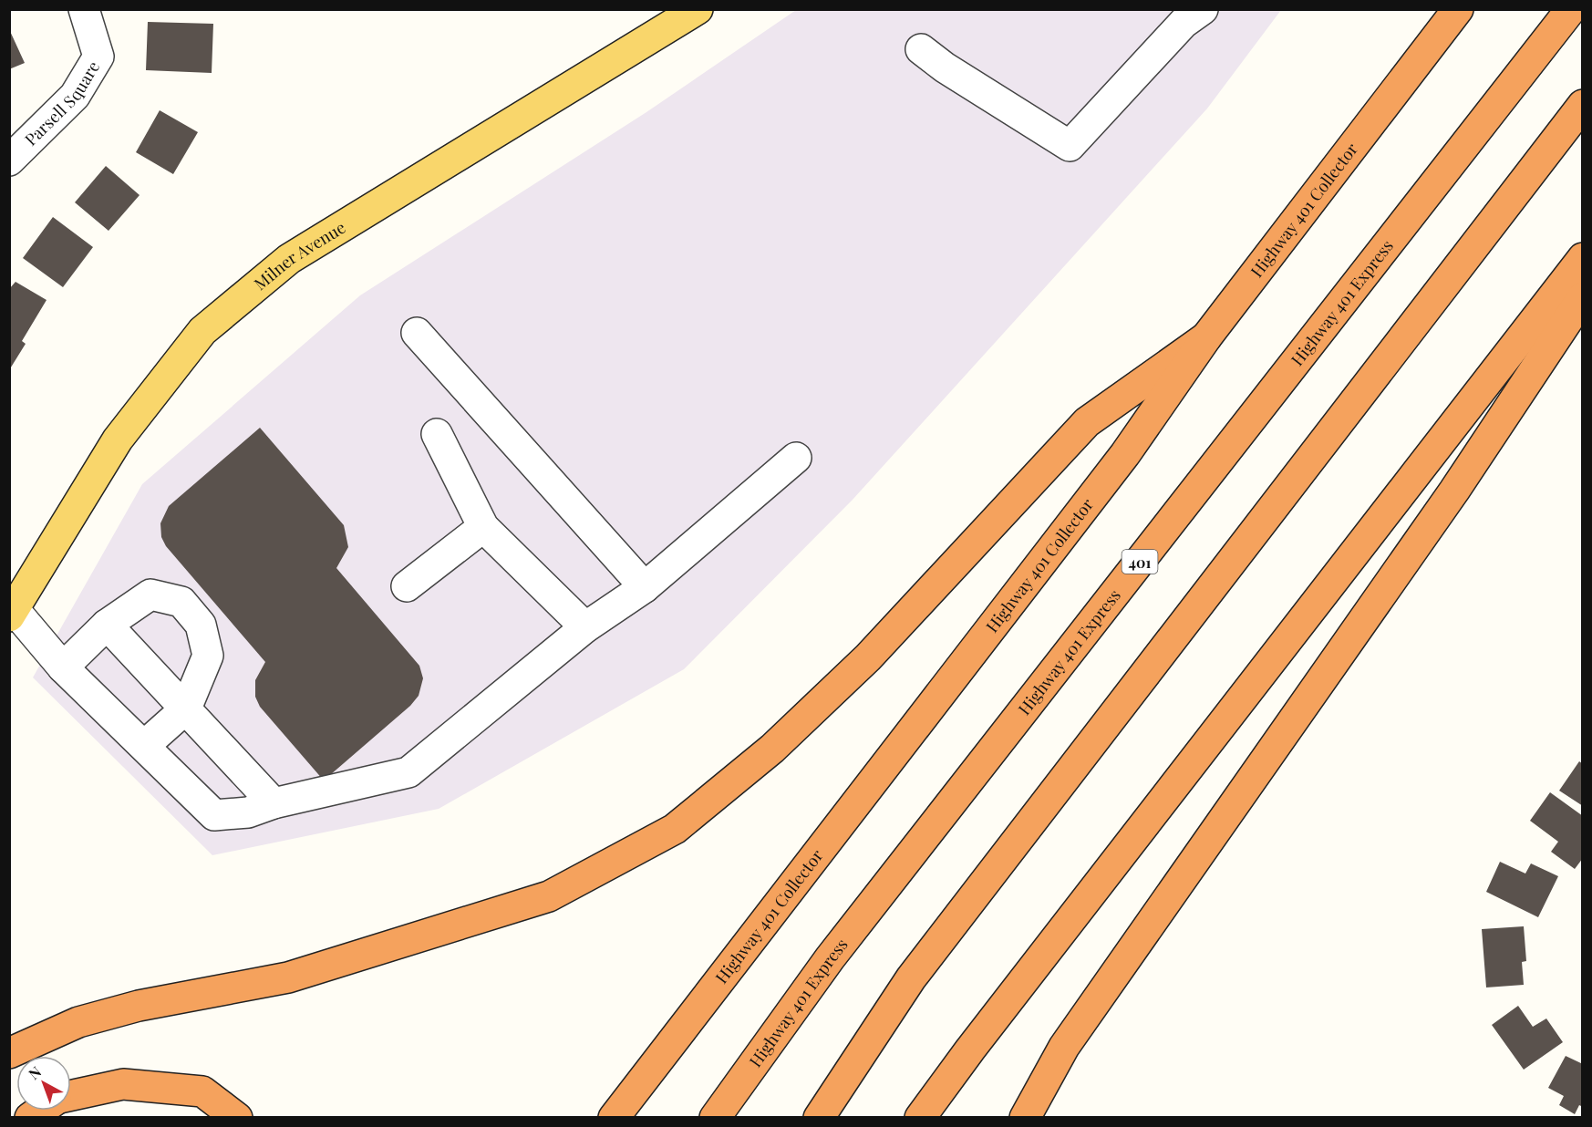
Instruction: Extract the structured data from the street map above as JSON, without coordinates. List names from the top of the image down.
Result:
{
  "streets": {
    "highway": ["Highway 401 Collector", "Highway 401 Express", "401"],
    "main road": ["Milner Avenue"],
    "street": ["Parsell Square"]
  },
  "north": "top left"
}
